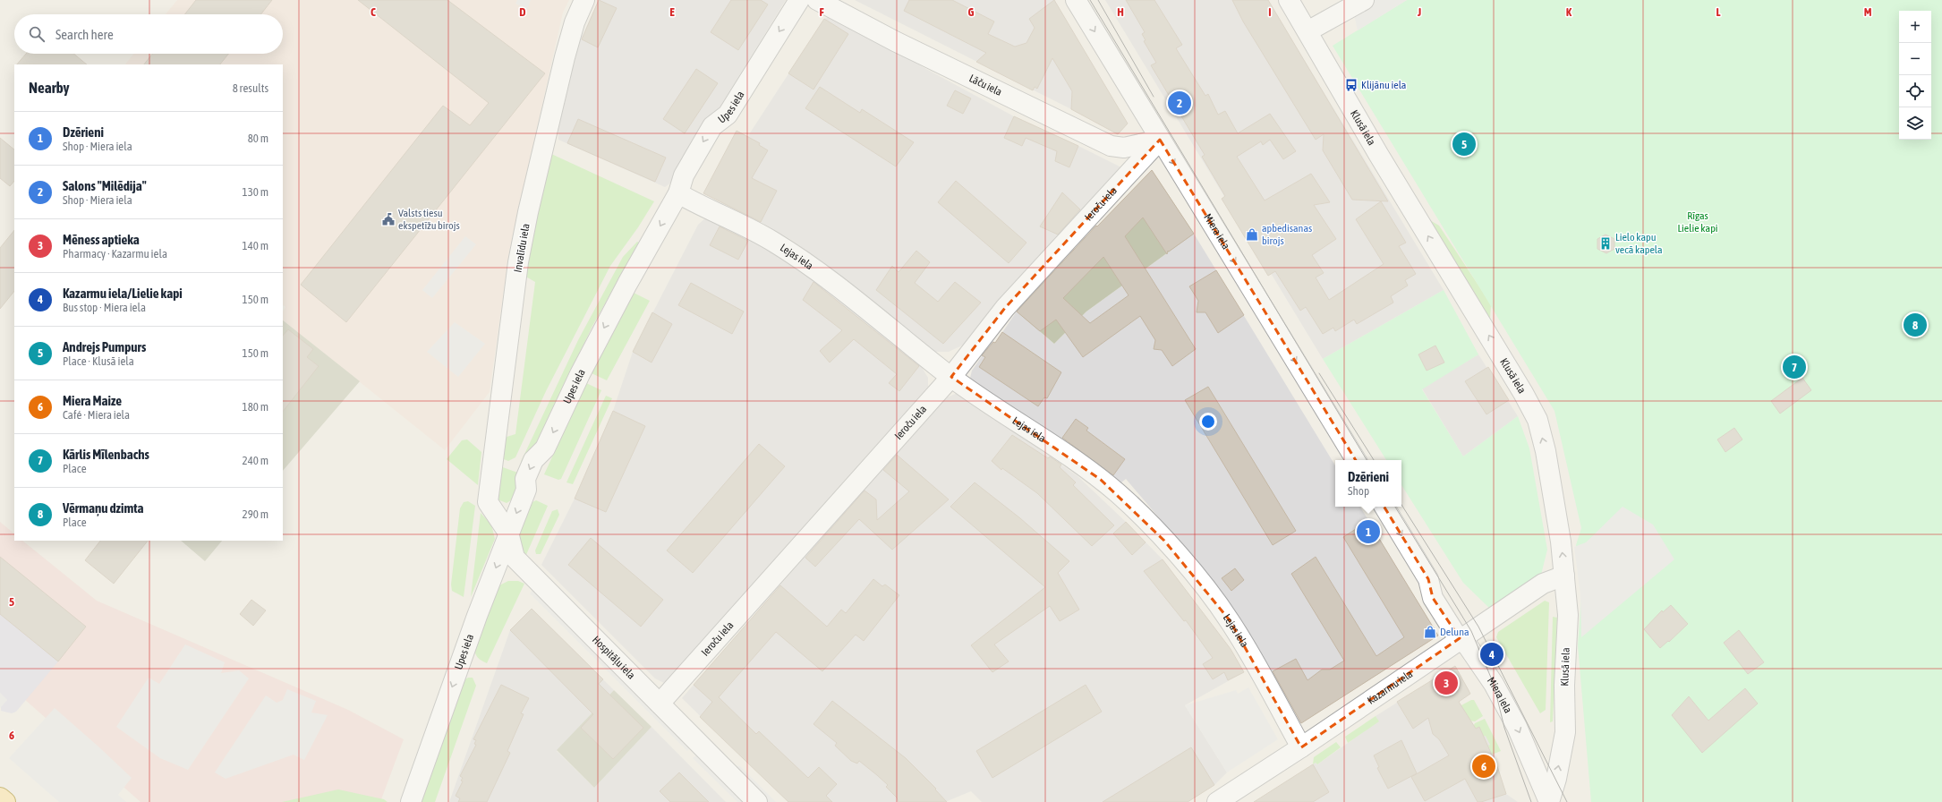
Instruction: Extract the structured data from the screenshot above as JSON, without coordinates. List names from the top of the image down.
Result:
{
  "streets": {
    "street": [
      "Lāču iela",
      "Upes iela",
      "Klusā iela",
      "Ieroču iela",
      "Miera iela",
      "Invalīdu iela",
      "Lejas iela",
      "Hospitāļu iela",
      "Kazarmu iela"
    ]
  },
  "crossings": [
    ["Lāču iela", "Ieroču iela"],
    ["Lāču iela", "Miera iela"],
    ["Upes iela", "Lejas iela"],
    ["Upes iela", "Hospitāļu iela"],
    ["Klusā iela", "Miera iela"],
    ["Klusā iela", "Kazarmu iela"],
    ["Ieroču iela", "Miera iela"],
    ["Ieroču iela", "Lejas iela"],
    ["Ieroču iela", "Hospitāļu iela"],
    ["Miera iela", "Kazarmu iela"],
    ["Invalīdu iela", "Hospitāļu iela"],
    ["Lejas iela", "Kazarmu iela"]
  ],
  "one_way": ["Upes iela", "Klusā iela", "Miera iela"],
  "parks": ["Rīgas Lielie kapi"],
  "places": {
    "bus stop": ["Klijānu iela"],
    "public building": ["Valsts tiesu ekspetīžu birojs"],
    "shop": ["apbedisanas birojs", "Deluna"],
    "building": ["Lielo kapu vecā kapela"]
  },
  "page": {
    "map_buttons": ["+", "−"],
    "search": "Search here",
    "heading": ["Nearby", "8 results"],
    "pins": [
      "2",
      "5",
      "8",
      "7",
      "1",
      "4",
      "3",
      "6"
    ],
    "list": [
      {
        "mark": "1",
        "name": "Dzērieni",
        "note": "Shop · Miera iela",
        "value": "80 m"
      },
      {
        "mark": "2",
        "name": "Salons \"Milēdija\"",
        "note": "Shop · Miera iela",
        "value": "130 m"
      },
      {
        "mark": "3",
        "name": "Mēness aptieka",
        "note": "Pharmacy · Kazarmu iela",
        "value": "140 m"
      },
      {
        "mark": "4",
        "name": "Kazarmu iela/Lielie kapi",
        "note": "Bus stop · Miera iela",
        "value": "150 m"
      },
      {
        "mark": "5",
        "name": "Andrejs Pumpurs",
        "note": "Place · Klusā iela",
        "value": "150 m"
      },
      {
        "mark": "6",
        "name": "Miera Maize",
        "note": "Café · Miera iela",
        "value": "180 m"
      },
      {
        "mark": "7",
        "name": "Kārlis Mīlenbachs",
        "note": "Place",
        "value": "240 m"
      },
      {
        "mark": "8",
        "name": "Vērmaņu dzimta",
        "note": "Place",
        "value": "290 m"
      }
    ],
    "popup": ["Dzērieni", "Shop"]
  },
  "grid": {
    "columns": [
      "C",
      "D",
      "E",
      "F",
      "G",
      "H",
      "I",
      "J",
      "K",
      "L",
      "M"
    ],
    "rows": ["5", "6"]
  }
}
